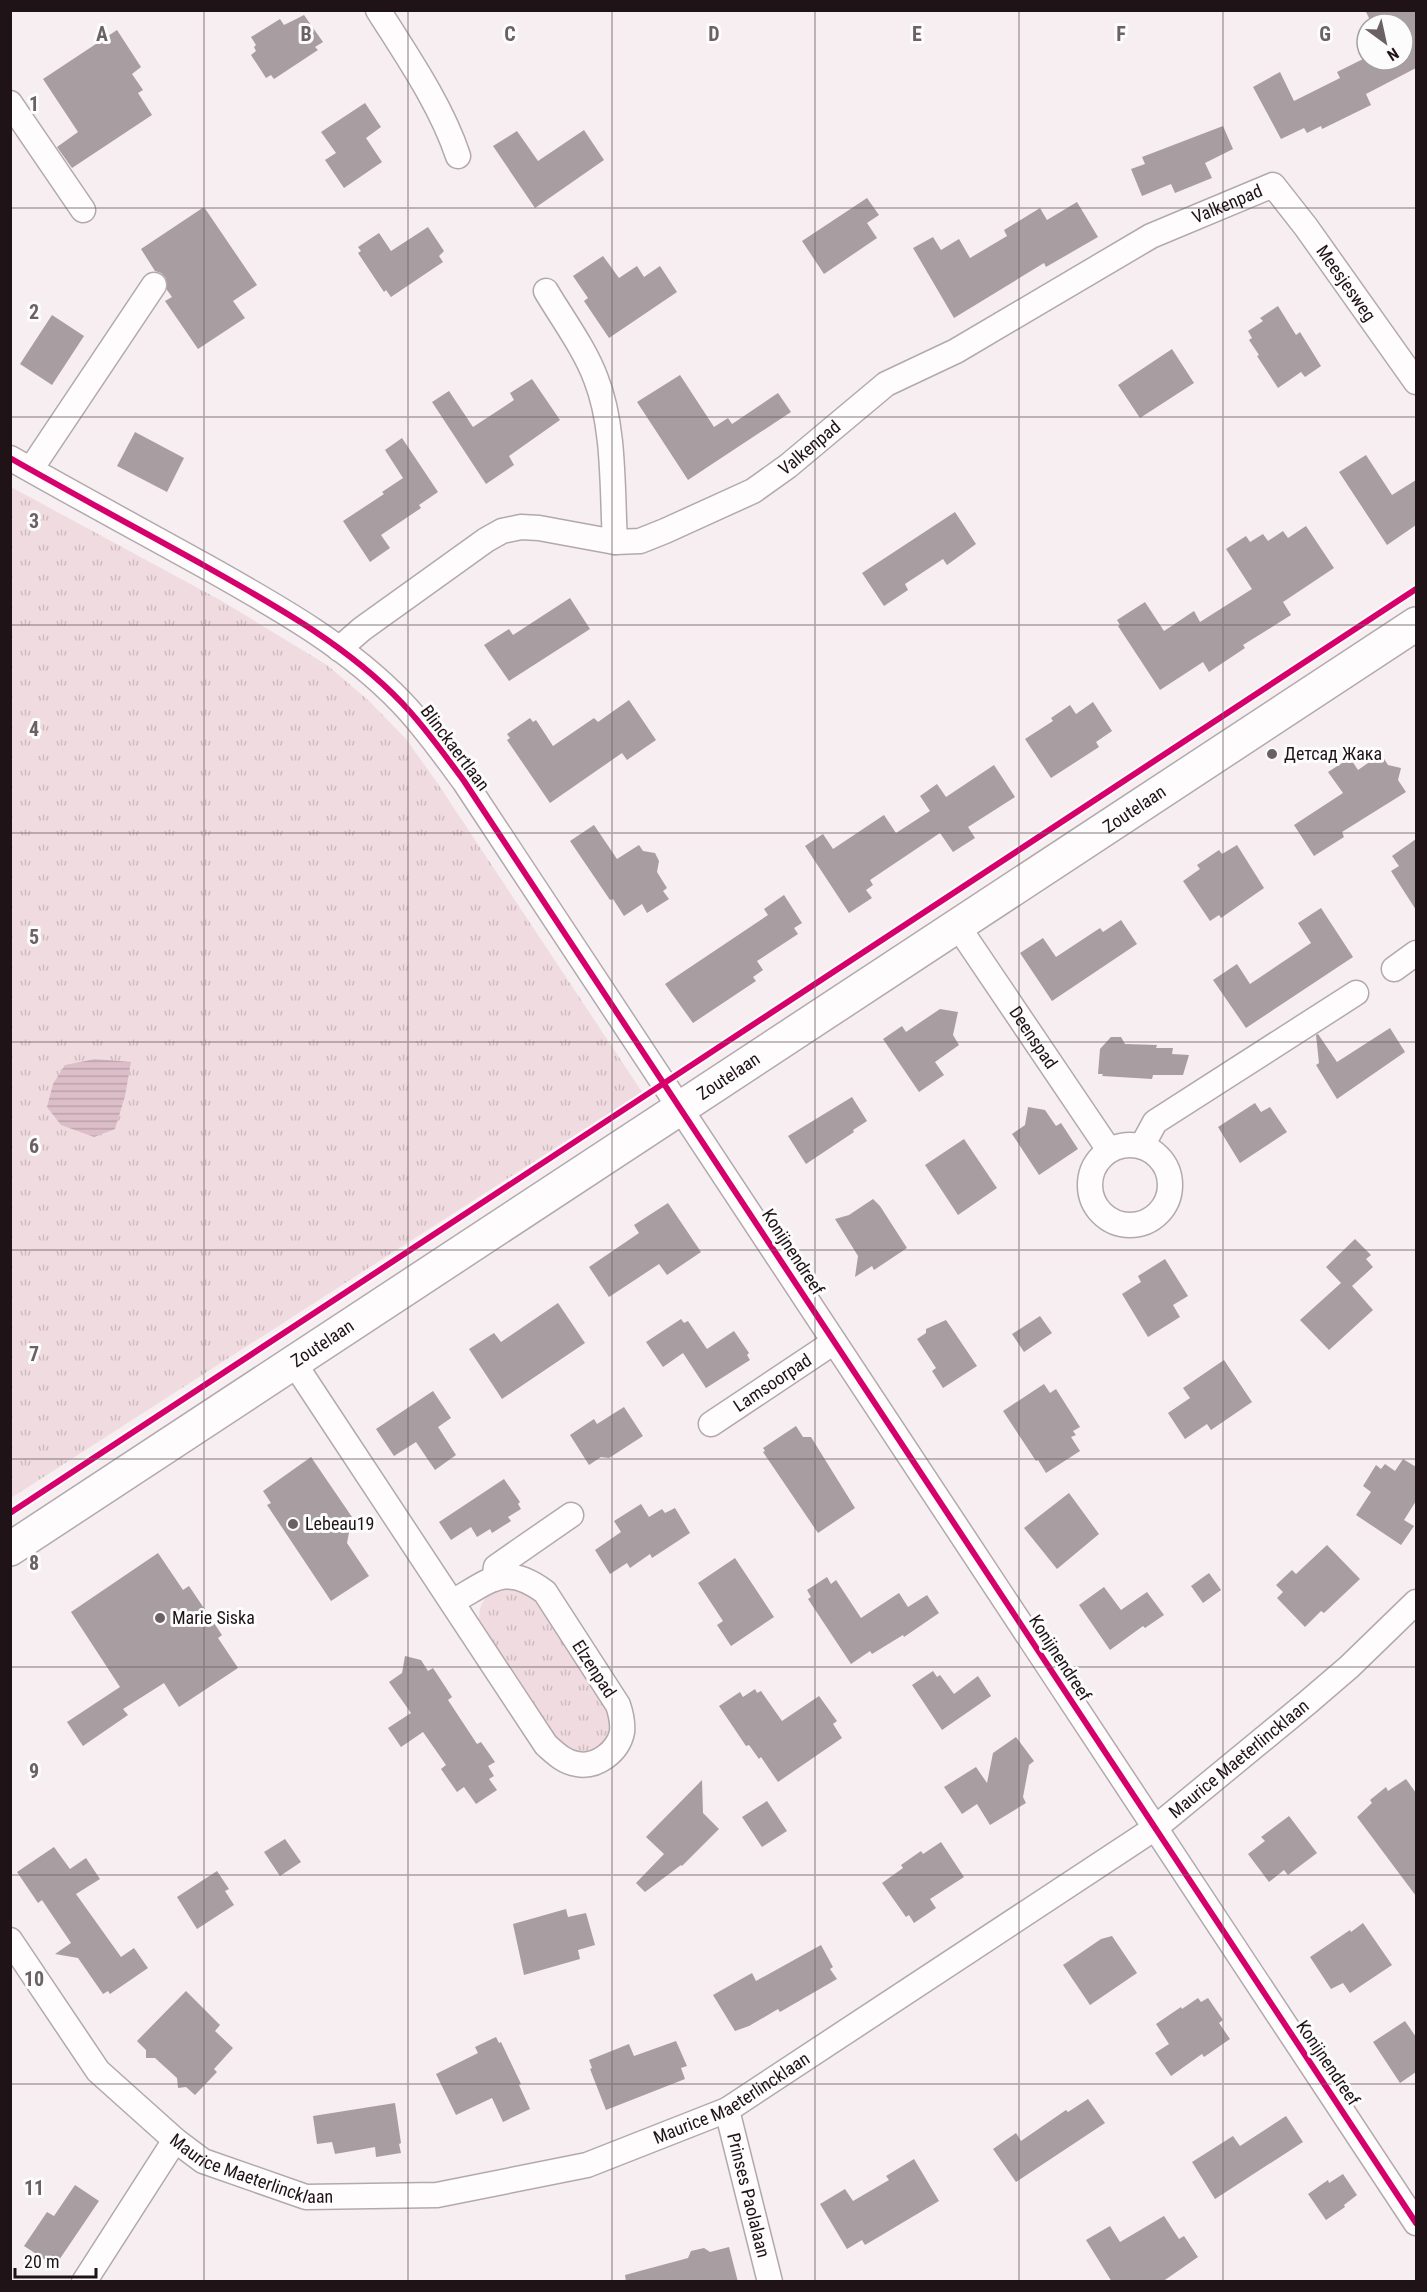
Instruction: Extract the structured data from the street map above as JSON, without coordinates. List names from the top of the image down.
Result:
{
  "streets": {
    "street": [
      "Valkenpad",
      "Meesjesweg",
      "Blinckaertlaan",
      "Zoutelaan",
      "Deenspad",
      "Konijnendreef",
      "Lamsoorpad",
      "Elzenpad",
      "Maurice Maeterlincklaan",
      "Prinses Paolalaan"
    ]
  },
  "crossings": [
    ["Valkenpad", "Meesjesweg"],
    ["Valkenpad", "Blinckaertlaan"],
    ["Blinckaertlaan", "Zoutelaan"],
    ["Blinckaertlaan", "Konijnendreef"],
    ["Zoutelaan", "Deenspad"],
    ["Zoutelaan", "Konijnendreef"],
    ["Zoutelaan", "Elzenpad"],
    ["Konijnendreef", "Lamsoorpad"],
    ["Konijnendreef", "Maurice Maeterlincklaan"],
    ["Maurice Maeterlincklaan", "Prinses Paolalaan"]
  ],
  "places": ["Детсад Жака", "Lebeau19", "Marie Siska"],
  "scale_bar": "20 m",
  "north": "bottom right",
  "grid": {
    "columns": [
      "A",
      "B",
      "C",
      "D",
      "E",
      "F",
      "G"
    ],
    "rows": [
      "1",
      "2",
      "3",
      "4",
      "5",
      "6",
      "7",
      "8",
      "9",
      "10",
      "11"
    ]
  }
}
